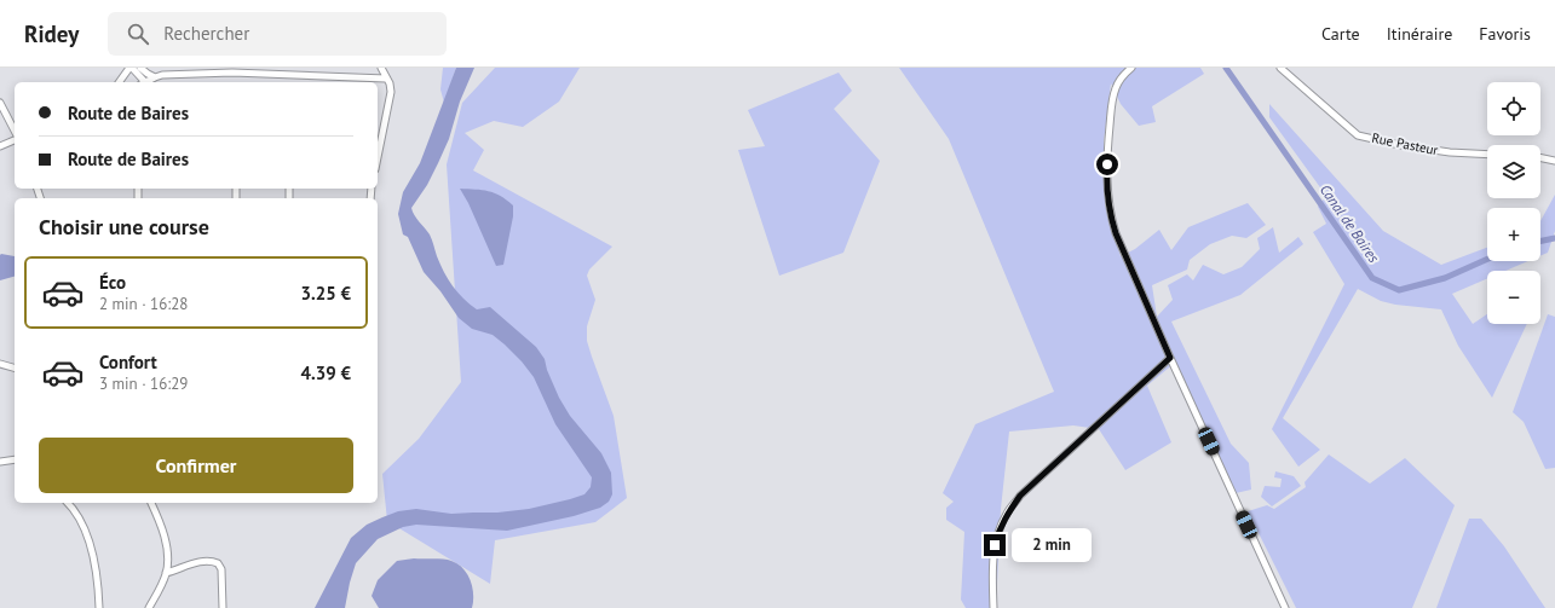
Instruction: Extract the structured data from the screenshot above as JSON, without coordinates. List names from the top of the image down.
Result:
{
  "streets": {
    "street": ["Rue Pasteur"]
  },
  "water": ["Canal de Baires"],
  "page": {
    "header": "Ridey",
    "search": "Rechercher",
    "nav": ["Carte", "Itinéraire", "Favoris"],
    "map_buttons": ["+", "−"],
    "banner": ["Route de Baires", "Route de Baires"],
    "heading": "Choisir une course",
    "list": [
      {
        "name": "Éco",
        "note": "2 min · 16:28",
        "value": "3.25 €"
      },
      {
        "name": "Confort",
        "note": "3 min · 16:29",
        "value": "4.39 €"
      }
    ],
    "buttons": "Confirmer",
    "bubble": "2 min"
  }
}
